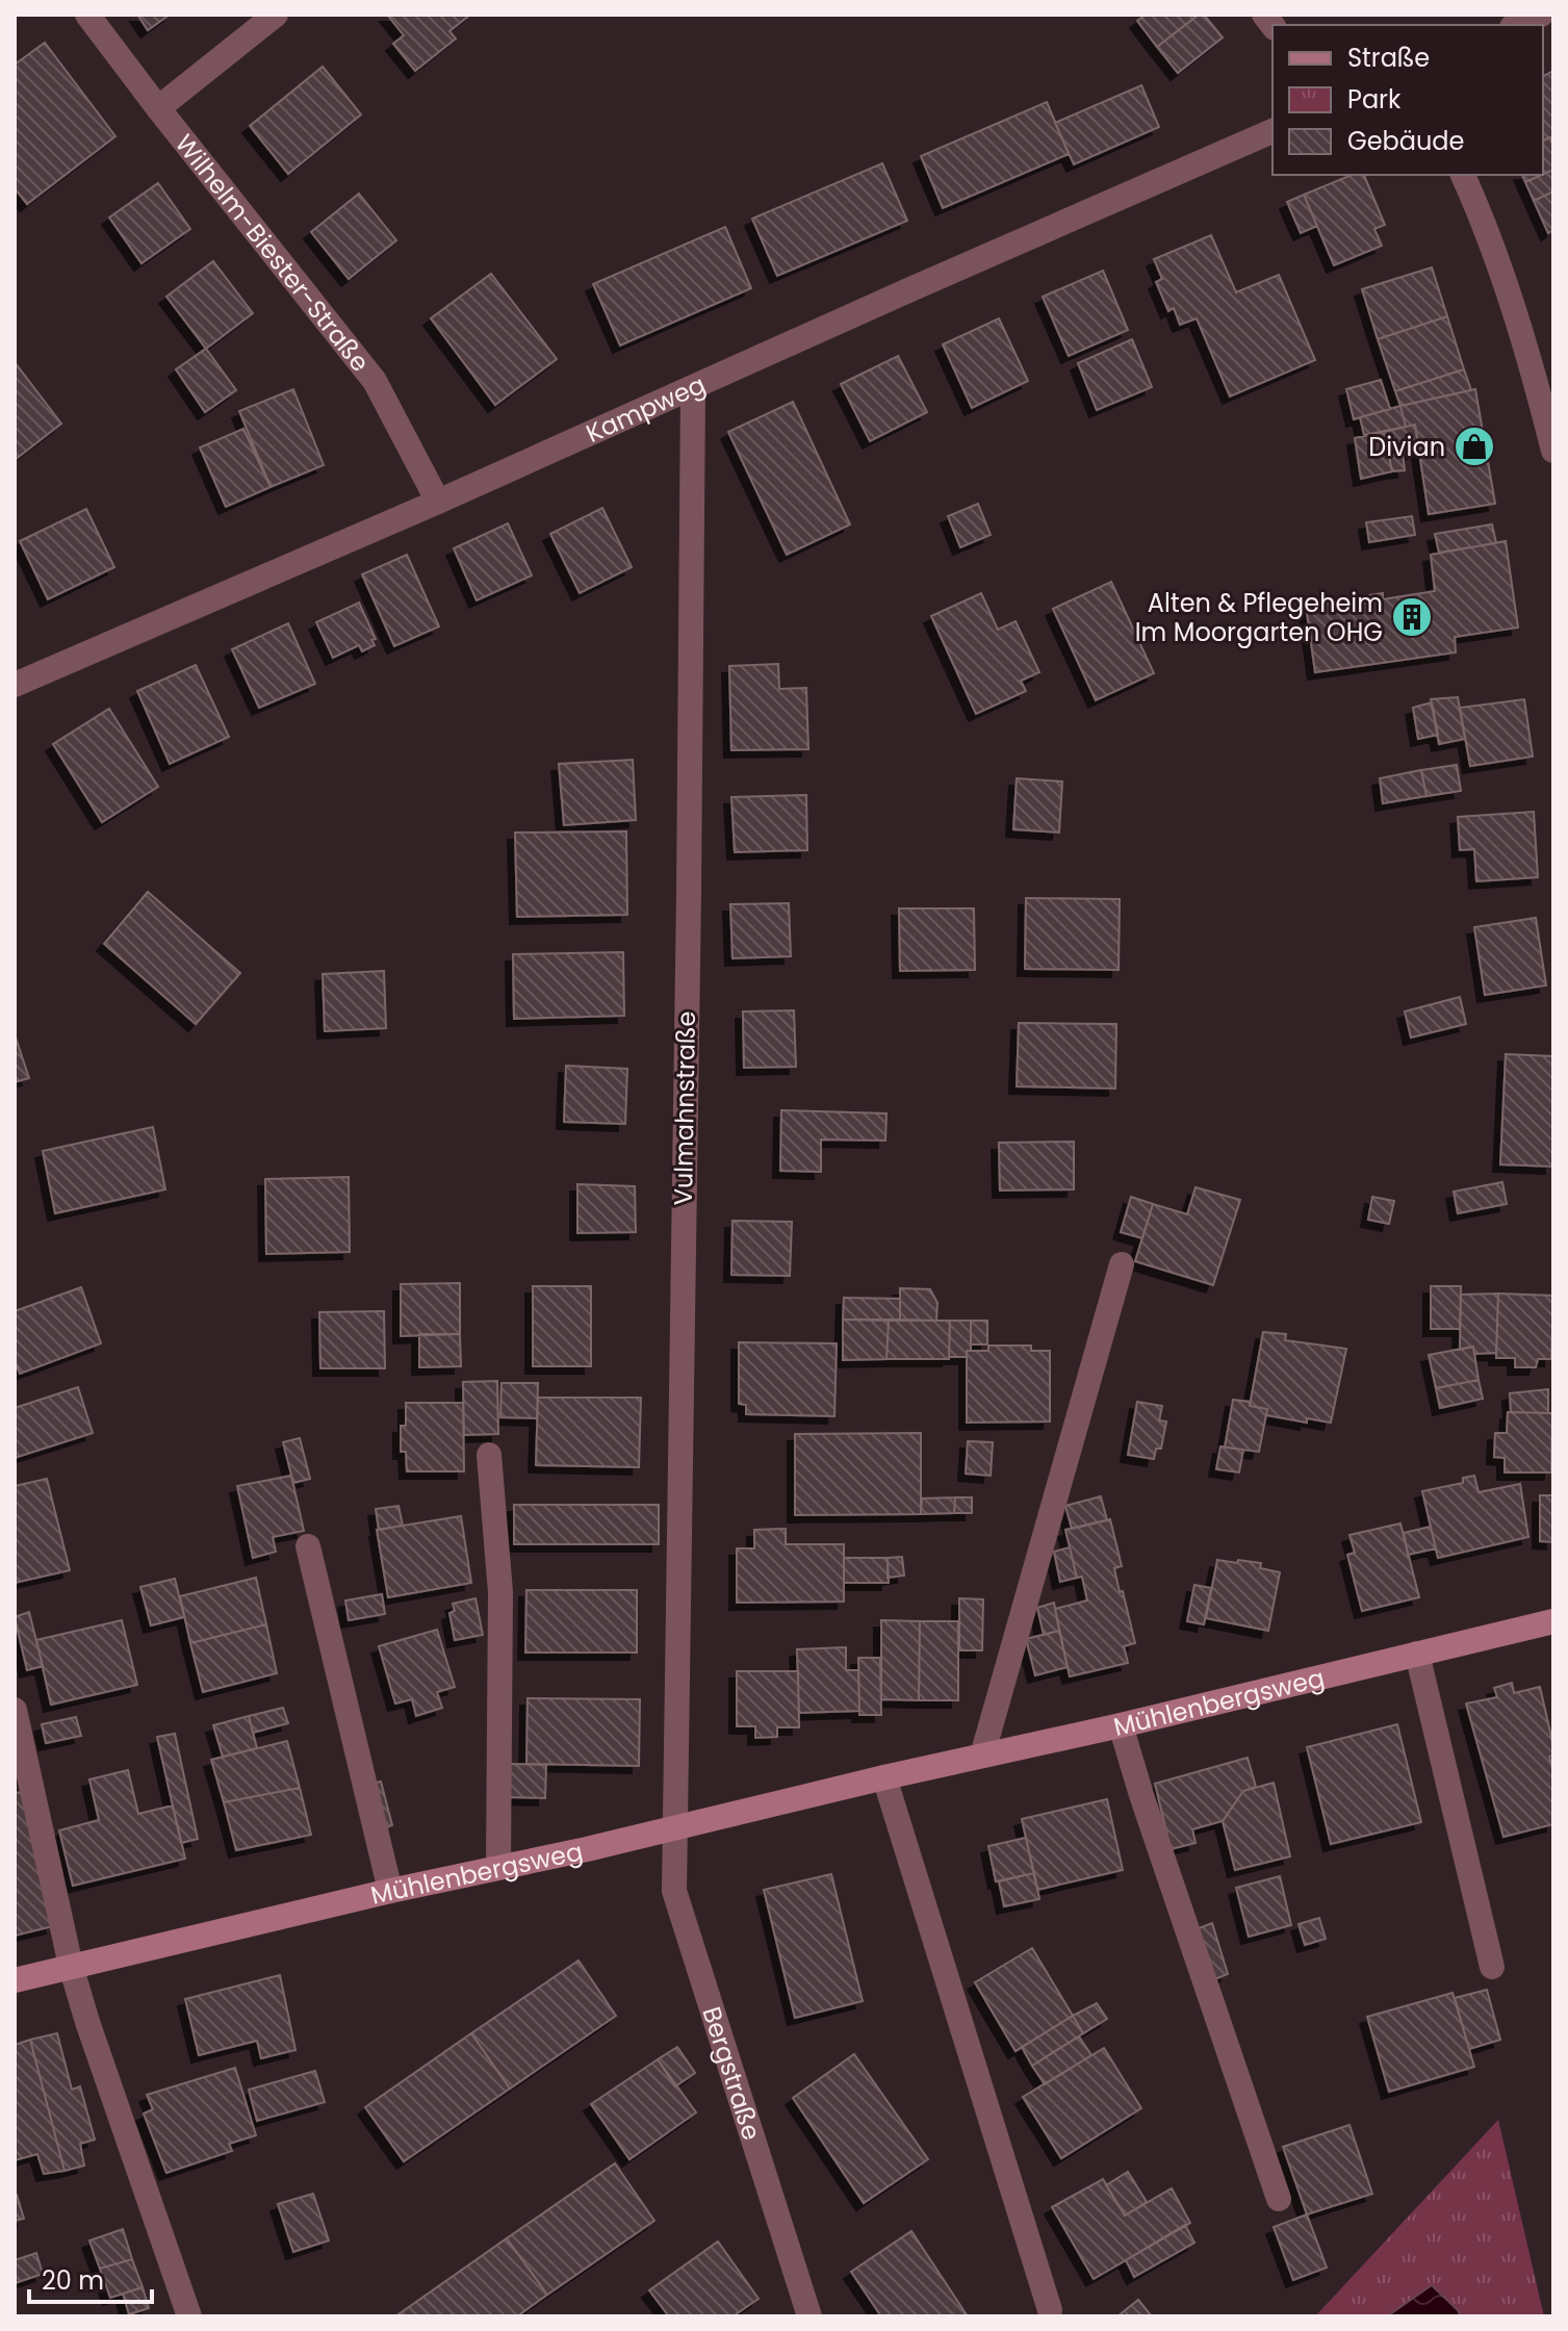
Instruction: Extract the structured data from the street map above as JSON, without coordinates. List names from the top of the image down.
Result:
{
  "streets": {
    "street": [
      "Wilhelm-Biester-Straße",
      "Kampweg",
      "Vulmahnstraße",
      "Mühlenbergsweg",
      "Bergstraße"
    ]
  },
  "crossings": [
    ["Wilhelm-Biester-Straße", "Kampweg"],
    ["Kampweg", "Vulmahnstraße"],
    ["Vulmahnstraße", "Mühlenbergsweg"],
    ["Vulmahnstraße", "Bergstraße"],
    ["Mühlenbergsweg", "Bergstraße"]
  ],
  "places": {
    "shop": ["Divian"],
    "building": ["Alten & Pflegeheim Im Moorgarten OHG"]
  },
  "legend": ["Straße", "Park", "Gebäude"],
  "scale_bar": "20 m"
}
